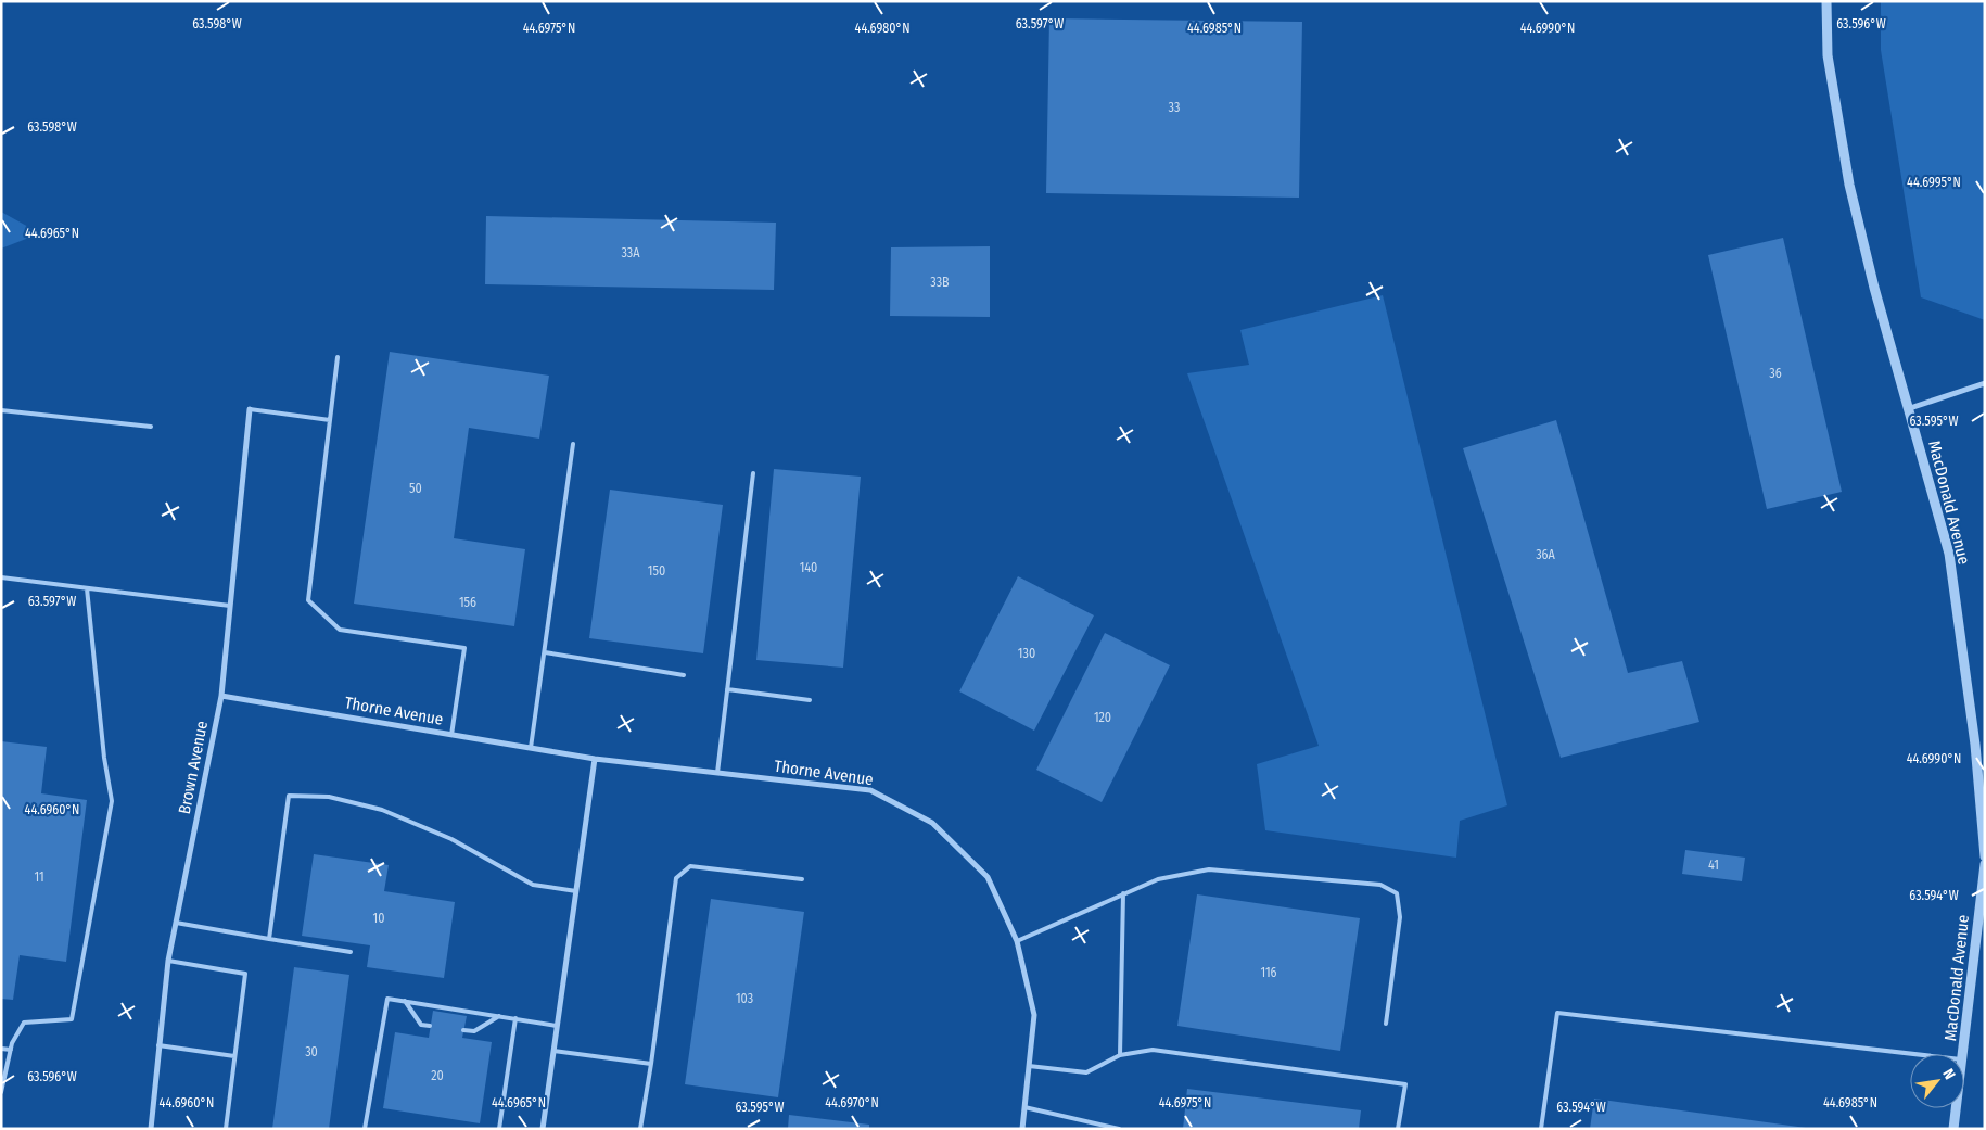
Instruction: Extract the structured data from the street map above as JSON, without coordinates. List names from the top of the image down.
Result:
{
  "streets": {
    "street": ["MacDonald Avenue", "Thorne Avenue", "Brown Avenue"]
  },
  "crossings": [
    ["Thorne Avenue", "Brown Avenue"]
  ],
  "house_numbers": [
    "33",
    "33A",
    "33B",
    "36",
    "50",
    "36A",
    "140",
    "150",
    "156",
    "130",
    "120",
    "41",
    "11",
    "10",
    "116",
    "103",
    "30",
    "20"
  ],
  "north": "top right",
  "coordinates": [
    "63.598°W",
    "63.597°W",
    "63.596°W",
    "44.6975°N",
    "44.6980°N",
    "44.6985°N",
    "44.6990°N",
    "44.6995°N",
    "44.6965°N",
    "63.595°W",
    "44.6960°N",
    "63.594°W",
    "44.6970°N"
  ]
}
